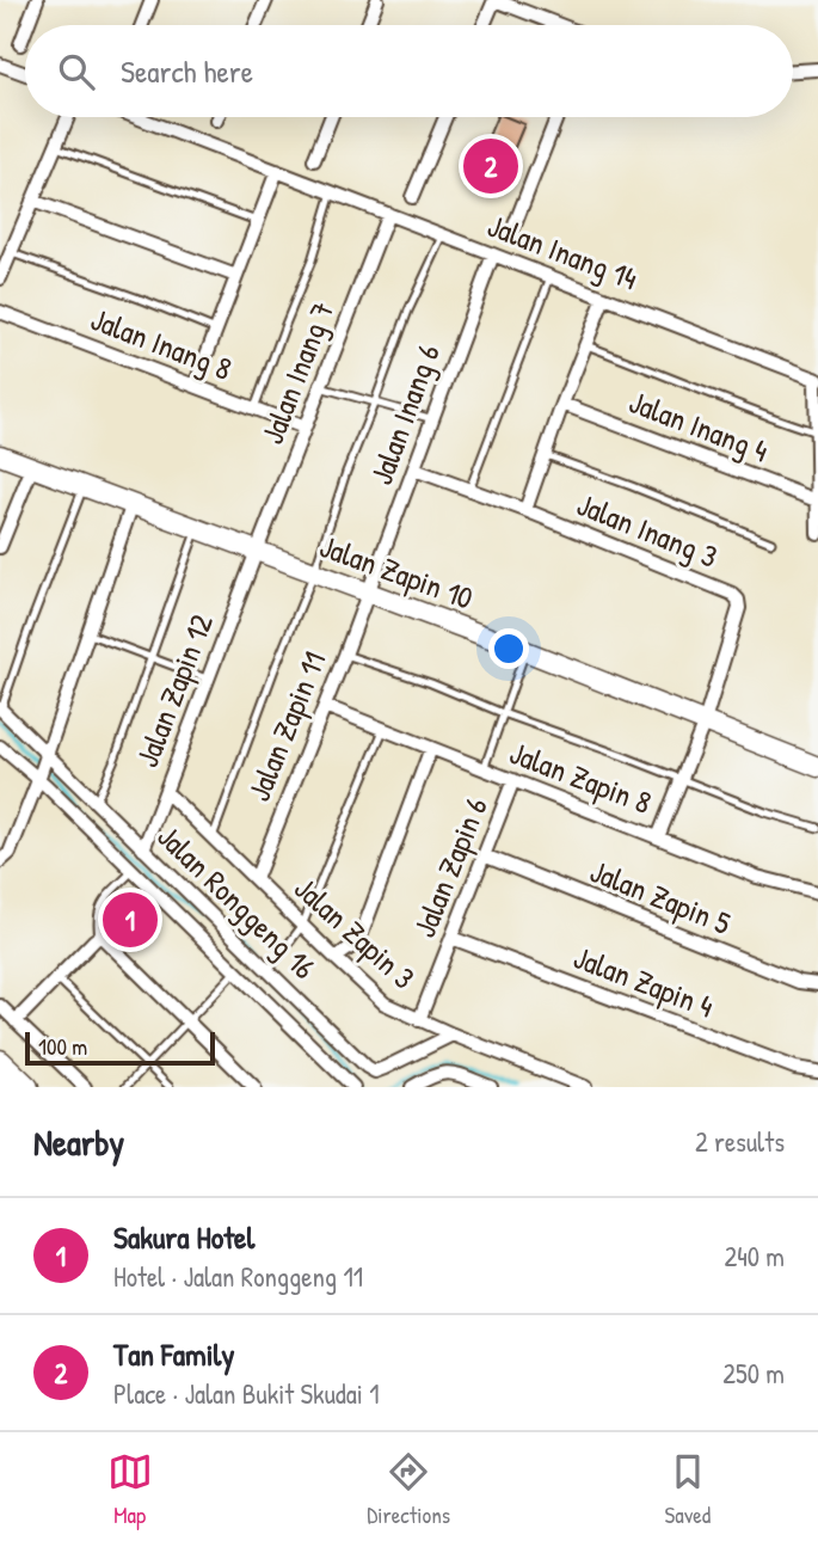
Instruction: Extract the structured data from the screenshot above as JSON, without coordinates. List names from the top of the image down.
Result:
{
  "streets": {
    "street": [
      "Jalan Inang 14",
      "Jalan Inang 8",
      "Jalan Inang 7",
      "Jalan Inang 6",
      "Jalan Inang 4",
      "Jalan Inang 3",
      "Jalan Zapin 10",
      "Jalan Zapin 12",
      "Jalan Zapin 11",
      "Jalan Zapin 8",
      "Jalan Zapin 6",
      "Jalan Zapin 5",
      "Jalan Ronggeng 16",
      "Jalan Zapin 3",
      "Jalan Zapin 4"
    ]
  },
  "crossings": [
    ["Jalan Inang 14", "Jalan Inang 7"],
    ["Jalan Inang 14", "Jalan Inang 6"],
    ["Jalan Inang 8", "Jalan Inang 7"],
    ["Jalan Inang 7", "Jalan Zapin 10"],
    ["Jalan Inang 7", "Jalan Zapin 12"],
    ["Jalan Inang 6", "Jalan Inang 3"],
    ["Jalan Inang 6", "Jalan Zapin 10"],
    ["Jalan Inang 6", "Jalan Zapin 11"],
    ["Jalan Inang 3", "Jalan Zapin 10"],
    ["Jalan Zapin 10", "Jalan Zapin 12"],
    ["Jalan Zapin 10", "Jalan Zapin 11"],
    ["Jalan Zapin 12", "Jalan Ronggeng 16"],
    ["Jalan Zapin 12", "Jalan Zapin 3"],
    ["Jalan Zapin 11", "Jalan Zapin 8"],
    ["Jalan Zapin 11", "Jalan Zapin 3"],
    ["Jalan Zapin 8", "Jalan Zapin 6"],
    ["Jalan Zapin 6", "Jalan Zapin 5"],
    ["Jalan Zapin 6", "Jalan Zapin 3"],
    ["Jalan Zapin 6", "Jalan Zapin 4"],
    ["Jalan Ronggeng 16", "Jalan Zapin 3"]
  ],
  "scale_bar": "100 m",
  "page": {
    "search": "Search here",
    "pins": ["2", "1"],
    "scale": "100 m",
    "heading": ["Nearby", "2 results"],
    "list": [
      {
        "mark": "1",
        "name": "Sakura Hotel",
        "note": "Hotel · Jalan Ronggeng 11",
        "value": "240 m"
      },
      {
        "mark": "2",
        "name": "Tan Family",
        "note": "Place · Jalan Bukit Skudai 1",
        "value": "250 m"
      }
    ],
    "nav": ["Map", "Directions", "Saved"]
  }
}
